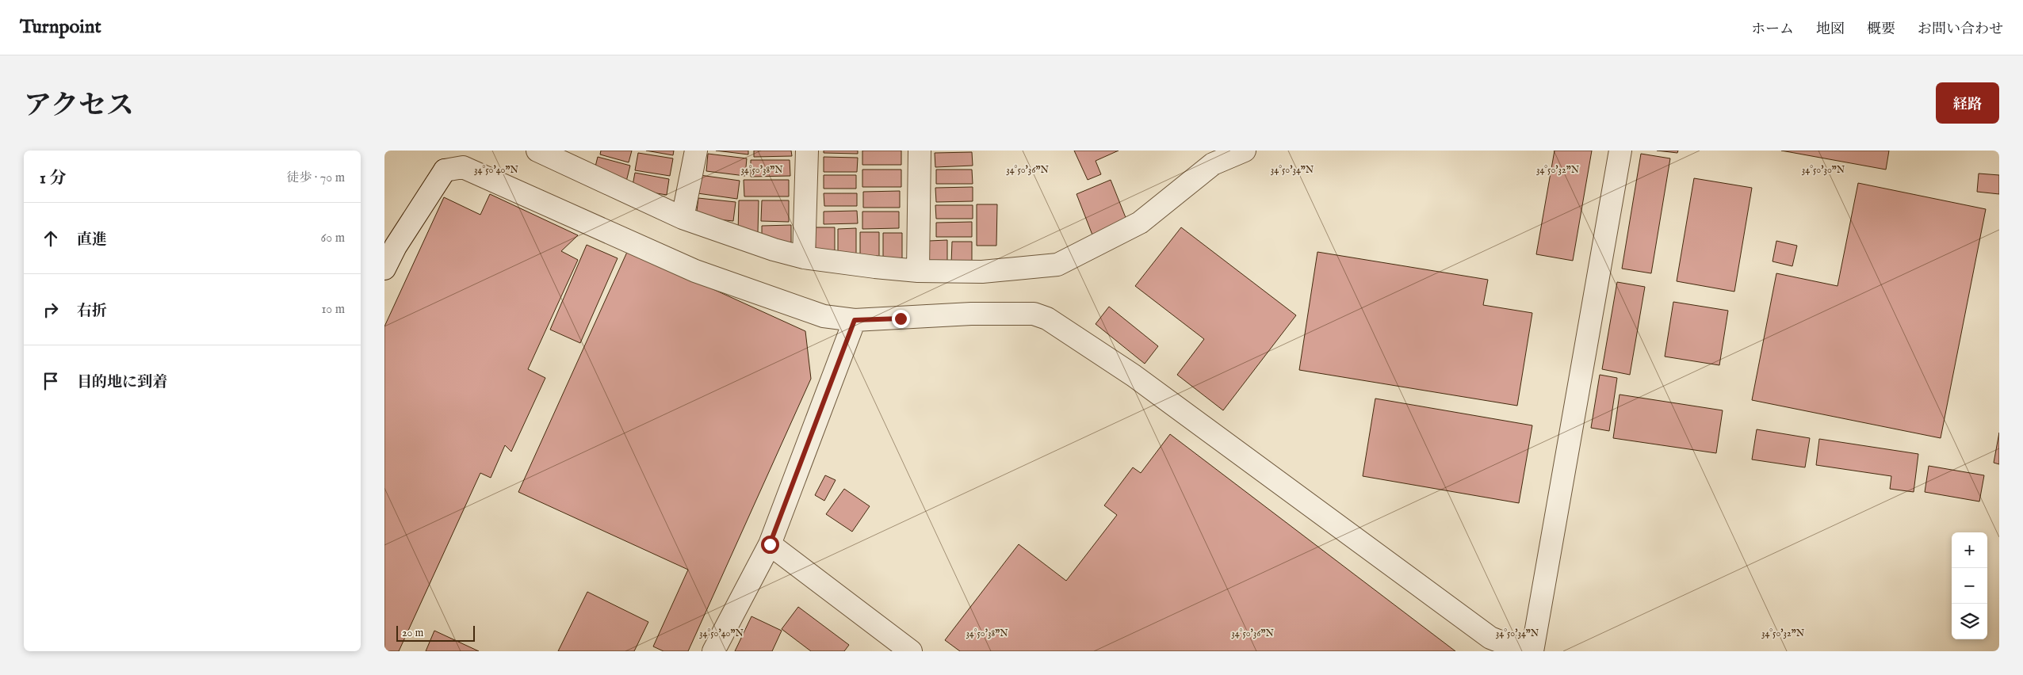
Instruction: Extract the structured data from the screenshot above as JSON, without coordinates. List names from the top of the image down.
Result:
{
  "scale_bar": "20 m",
  "page": {
    "header": "Turnpoint",
    "nav": [
      "ホーム",
      "地図",
      "概要",
      "お問い合わせ"
    ],
    "title": "アクセス",
    "buttons": "経路",
    "heading": ["1 分", "徒歩 · 70 m"],
    "list": [
      ["直進", "60 m"],
      ["右折", "10 m"],
      "目的地に到着"
    ],
    "map_buttons": ["+", "−"],
    "scale": "20 m"
  },
  "coordinates": [
    "34°50'40\"N",
    "34°50'38\"N",
    "34°50'36\"N",
    "34°50'34\"N",
    "34°50'32\"N",
    "34°50'30\"N"
  ]
}
